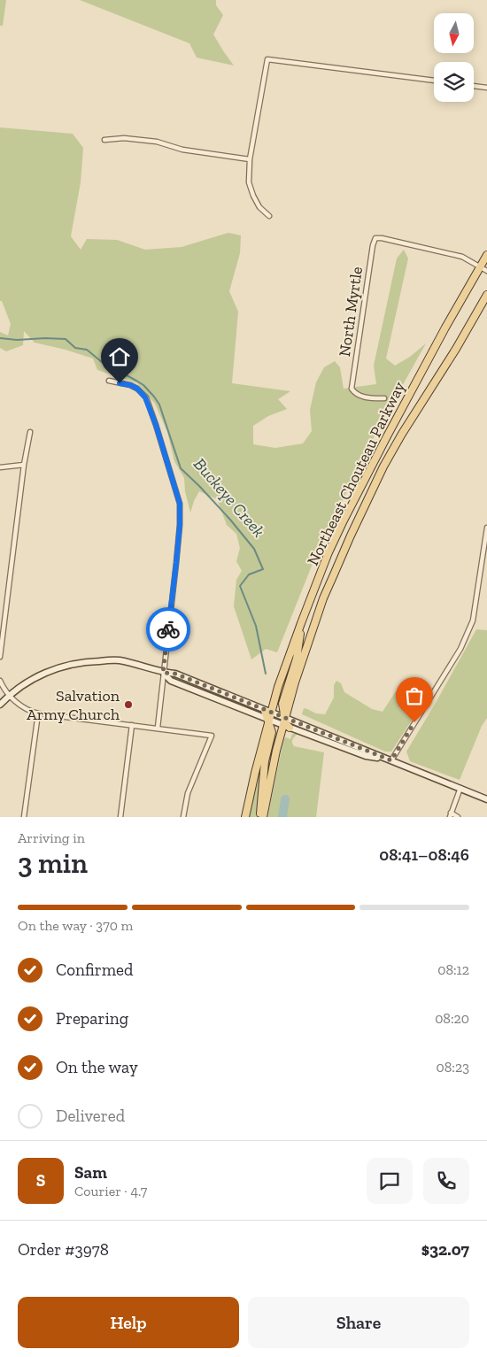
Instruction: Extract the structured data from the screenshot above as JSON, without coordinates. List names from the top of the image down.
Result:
{
  "streets": {
    "main road": ["Northeast Chouteau Parkway"],
    "street": ["North Myrtle"]
  },
  "crossings": [
    ["North Myrtle", "Northeast Chouteau Parkway"]
  ],
  "water": ["Buckeye Creek"],
  "places": ["Salvation Army Church"],
  "north": "bottom",
  "page": {
    "heading": ["3 min", "Arriving in", "08:41–08:46"],
    "panel": [
      "Sam",
      "Courier · 4.7",
      "Order #3978",
      "$32.07"
    ],
    "bar": "On the way · 370 m",
    "list": [
      ["Confirmed", "08:12"],
      ["Preparing", "08:20"],
      ["On the way", "08:23"],
      "Delivered"
    ],
    "round": "S",
    "buttons": ["Help", "Share"]
  }
}
